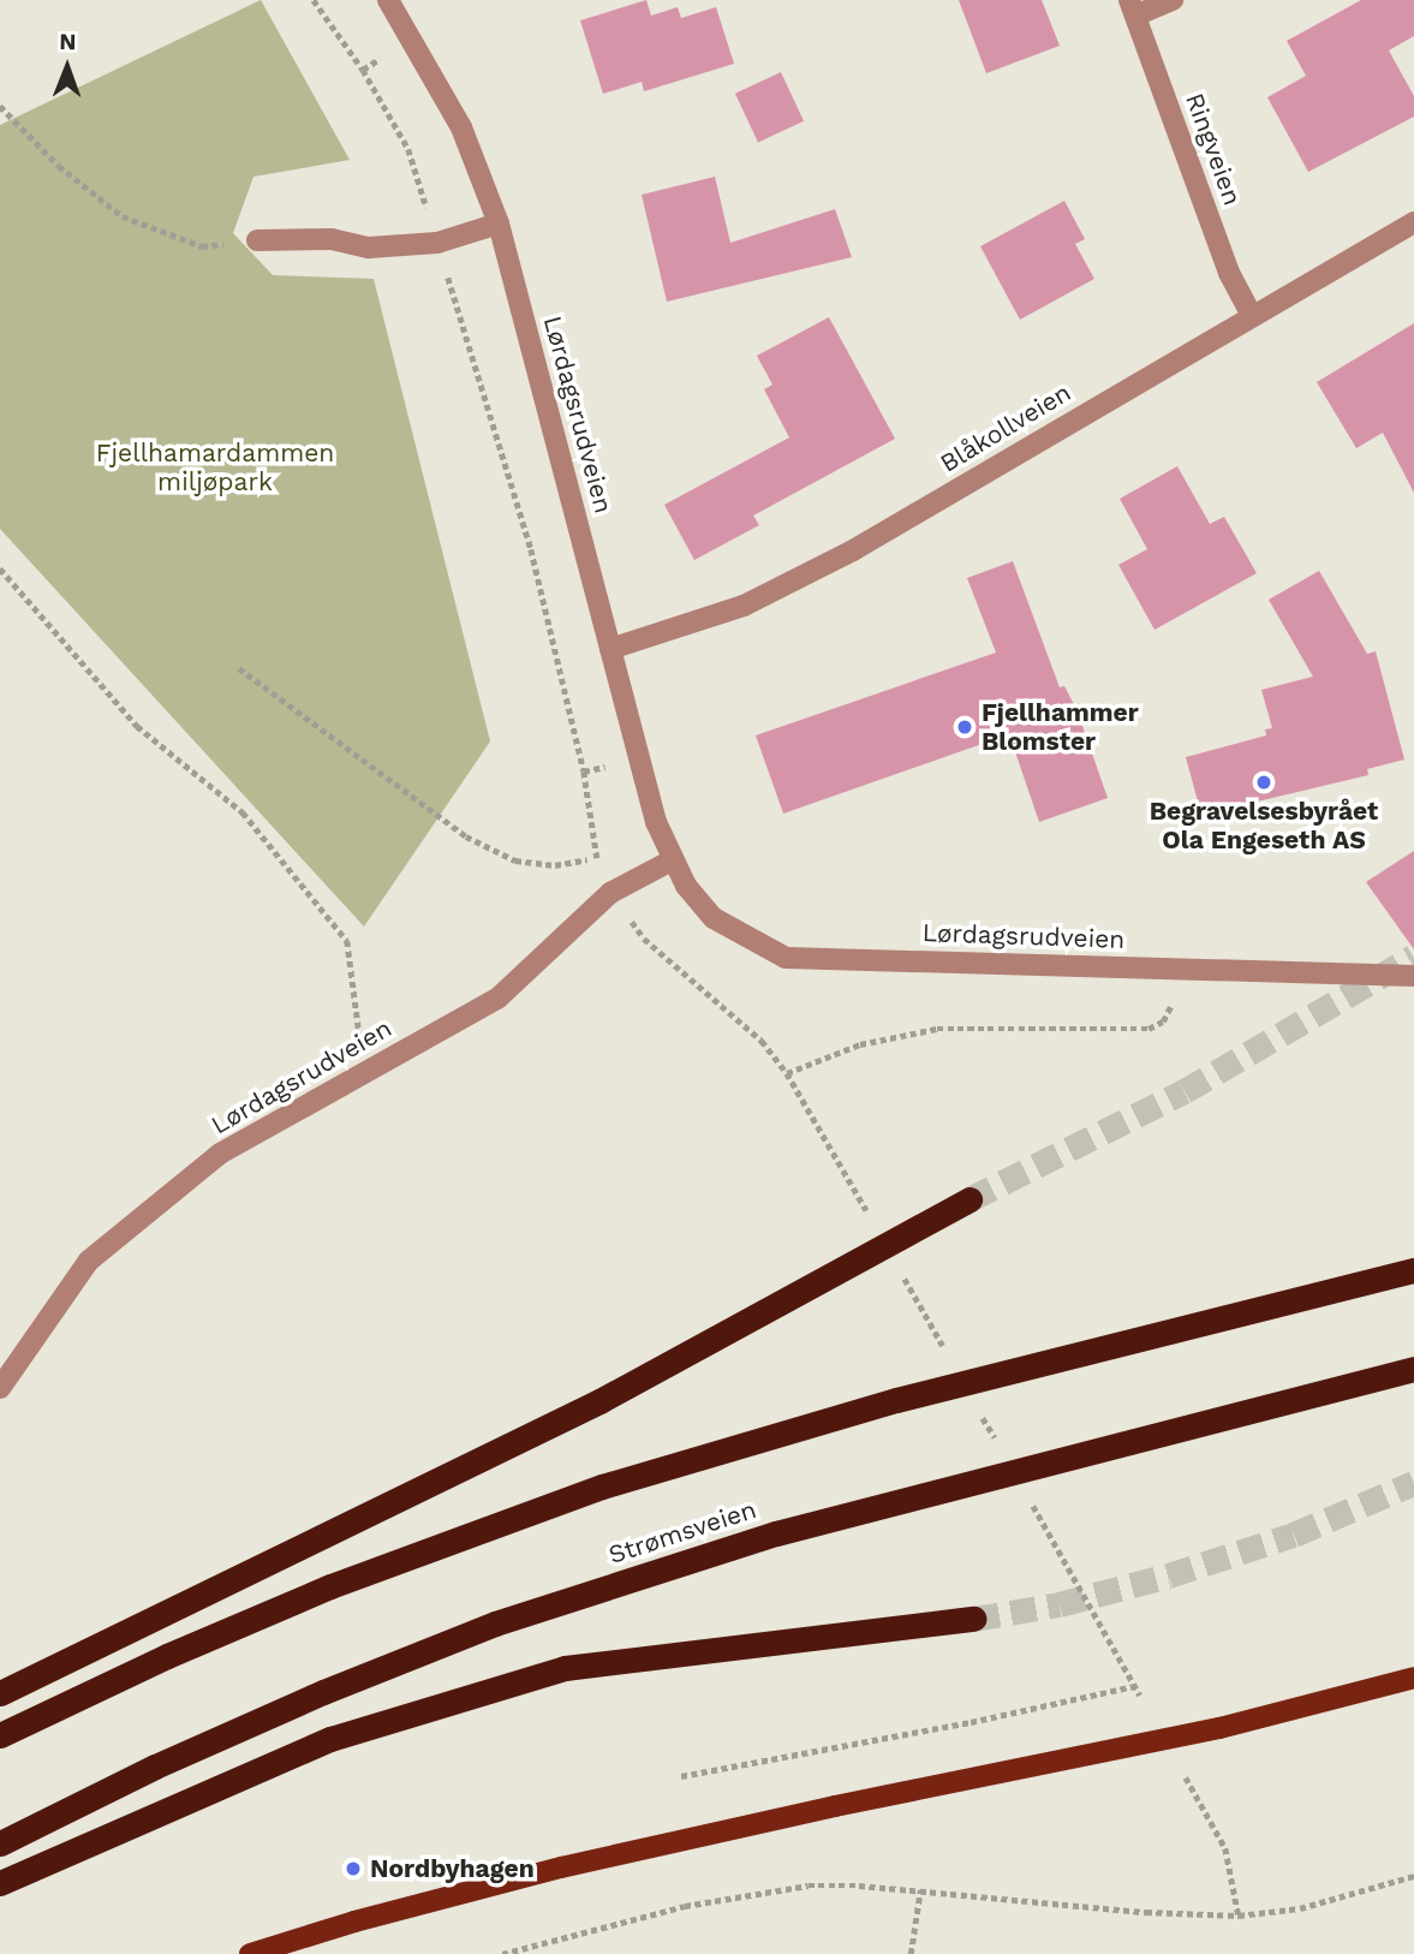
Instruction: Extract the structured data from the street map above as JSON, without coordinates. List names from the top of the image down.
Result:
{
  "streets": {
    "highway": ["Strømsveien"],
    "street": ["Ringveien", "Lørdagsrudveien", "Blåkollveien"]
  },
  "crossings": [
    ["Ringveien", "Blåkollveien"],
    ["Lørdagsrudveien", "Blåkollveien"]
  ],
  "parks": ["Fjellhamardammen miljøpark"],
  "places": ["Fjellhammer Blomster", "Begravelsesbyrået Ola Engeseth AS", "Nordbyhagen"],
  "north": "top"
}
